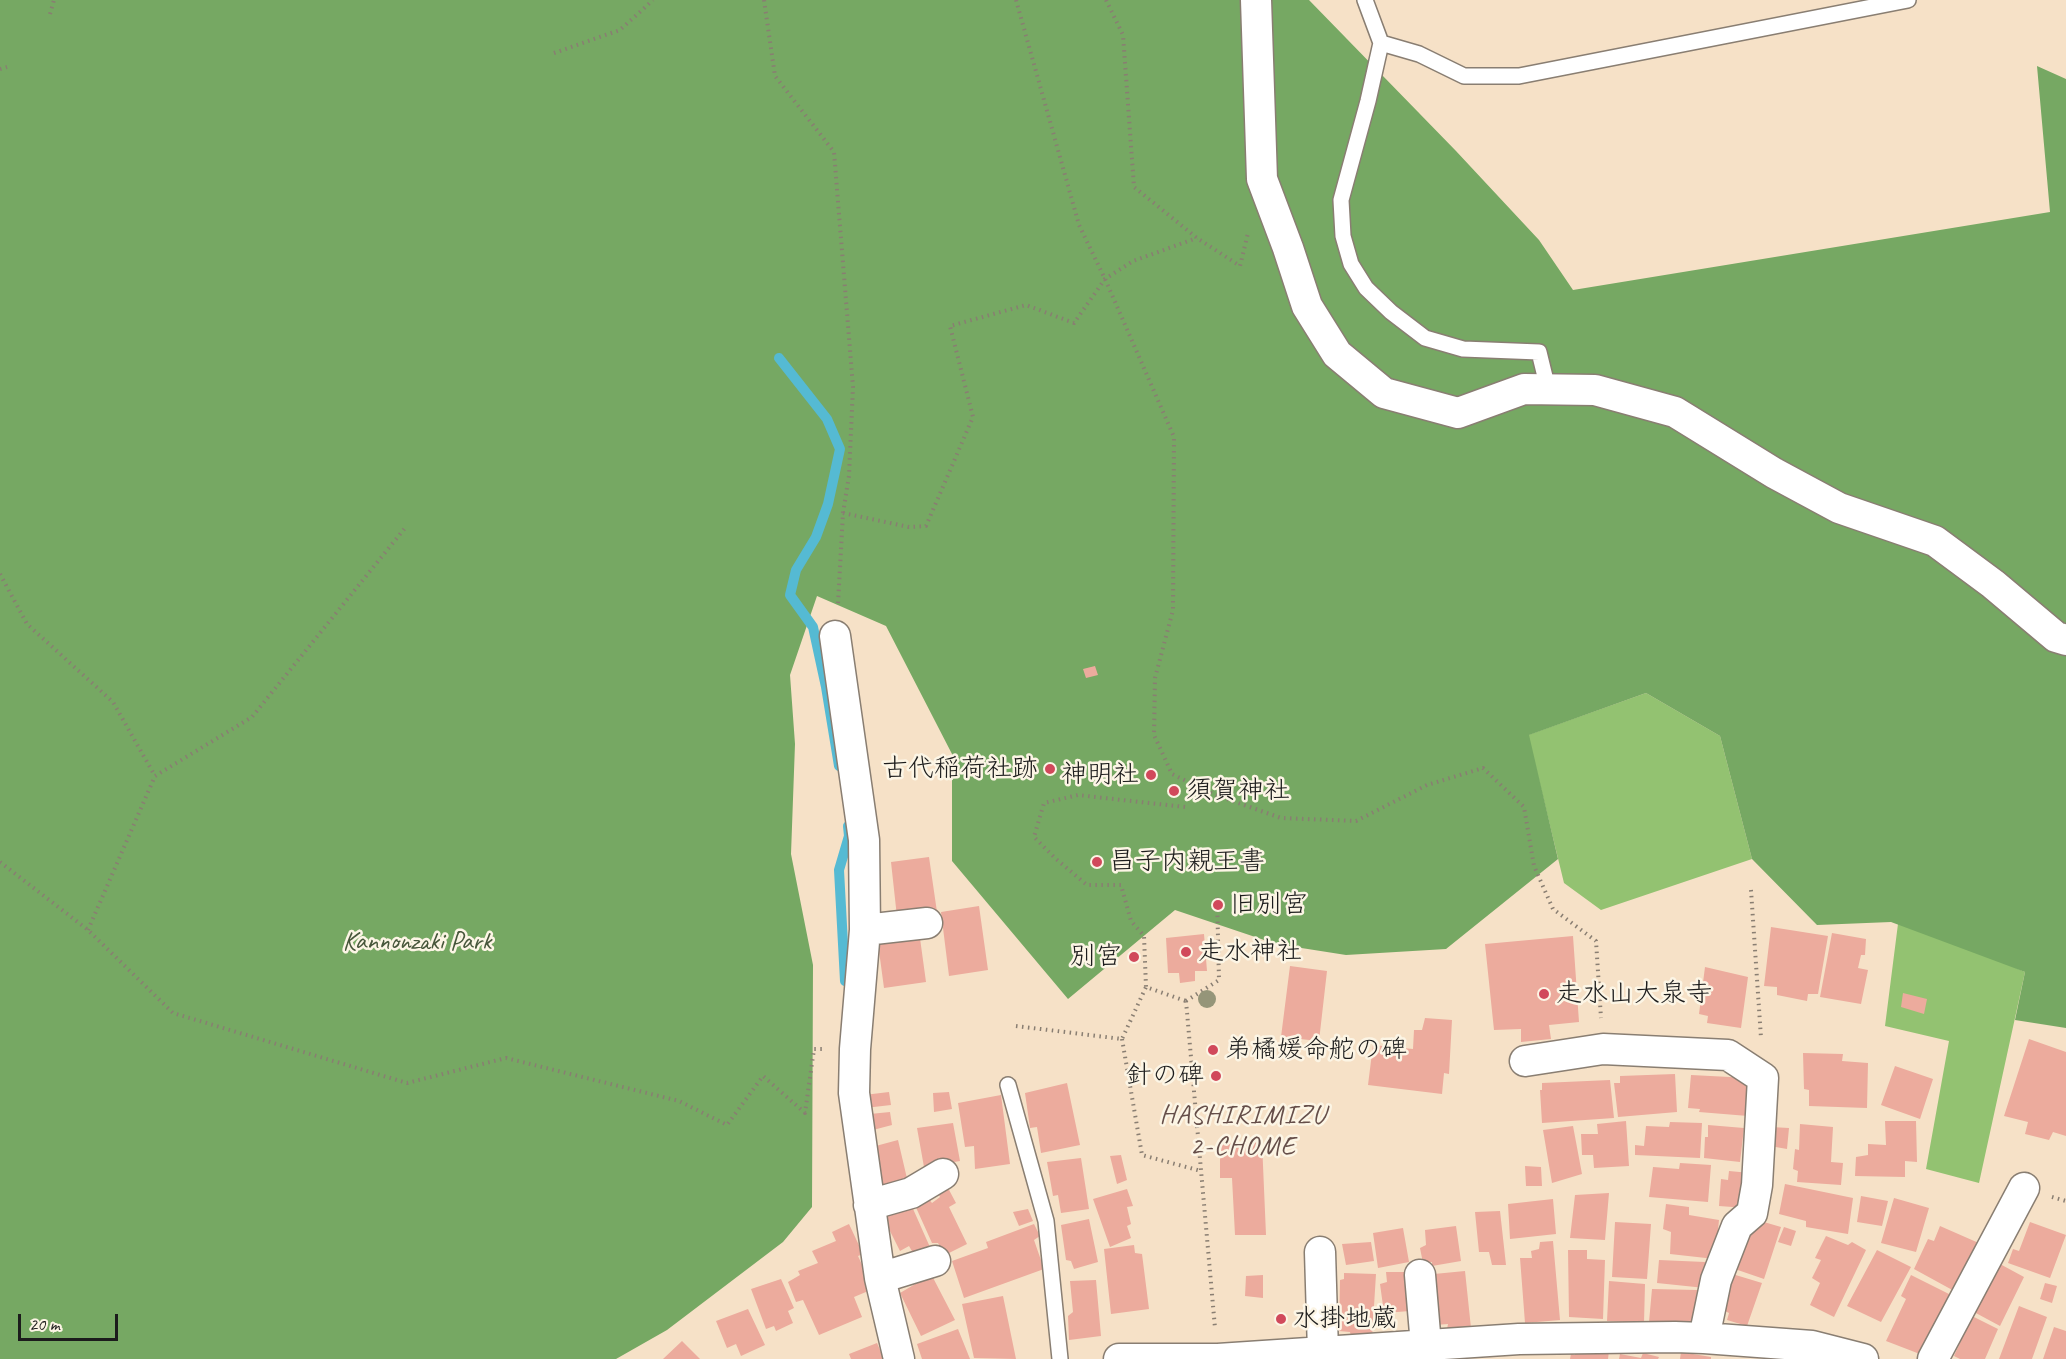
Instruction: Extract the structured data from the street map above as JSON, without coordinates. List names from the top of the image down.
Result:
{
  "districts": ["HASHIRIMIZU 2-CHOME"],
  "parks": ["Kannonzaki Park"],
  "places": [
    "古代稲荷社跡",
    "神明社",
    "須賀神社",
    "昌子内親王書",
    "旧別宮",
    "走水神社",
    "別宮",
    "走水山大泉寺",
    "弟橘媛命舵の碑",
    "針の碑",
    "水掛地蔵"
  ],
  "scale_bar": "20 m"
}
